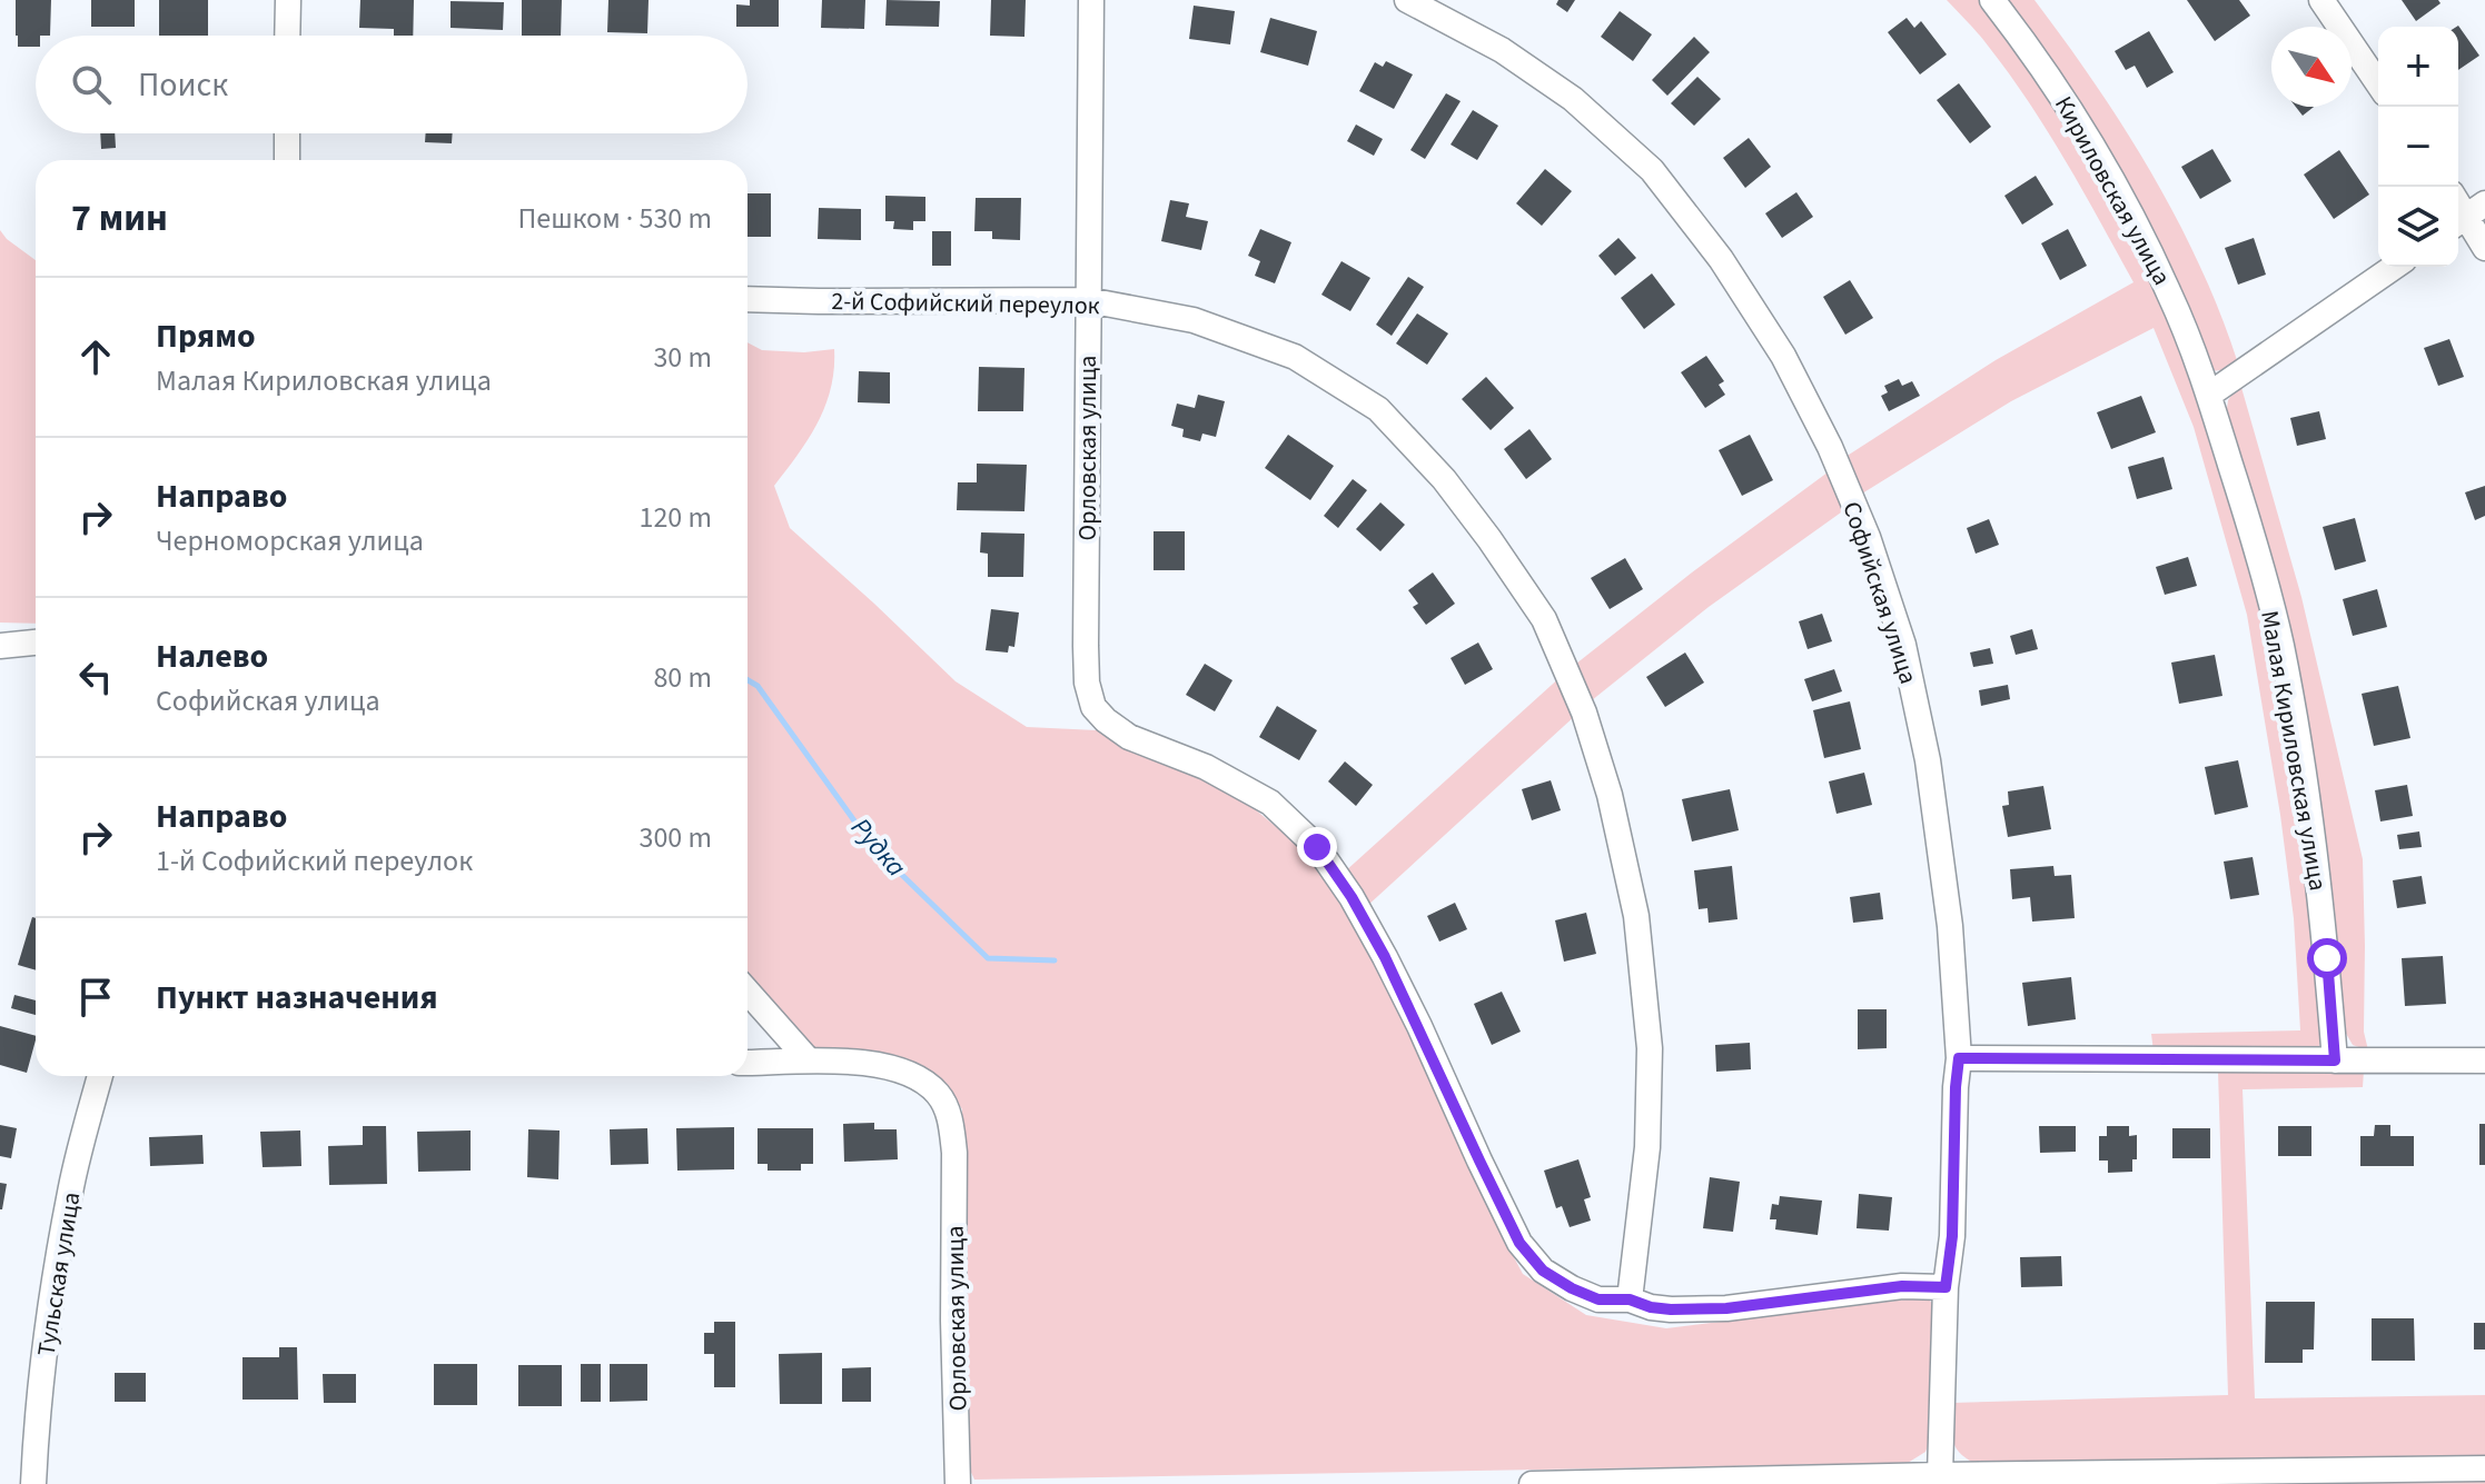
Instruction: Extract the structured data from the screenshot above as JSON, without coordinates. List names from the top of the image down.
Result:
{
  "streets": {
    "street": [
      "Кириловская улица",
      "2-й Софийский переулок",
      "Орловская улица",
      "Софийская улица",
      "Малая Кириловская улица",
      "Тульская улица"
    ]
  },
  "crossings": [
    ["Кириловская улица", "Малая Кириловская улица"],
    ["2-й Софийский переулок", "Орловская улица"]
  ],
  "water": ["Рудка"],
  "north": "bottom right",
  "page": {
    "map_buttons": ["+", "−"],
    "search": "Поиск",
    "heading": ["7 мин", "Пешком · 530 m"],
    "list": [
      ["Прямо", "Малая Кириловская улица", "30 m"],
      ["Направо", "Черноморская улица", "120 m"],
      ["Налево", "Софийская улица", "80 m"],
      ["Направо", "1-й Софийский переулок", "300 m"],
      "Пункт назначения"
    ]
  }
}
